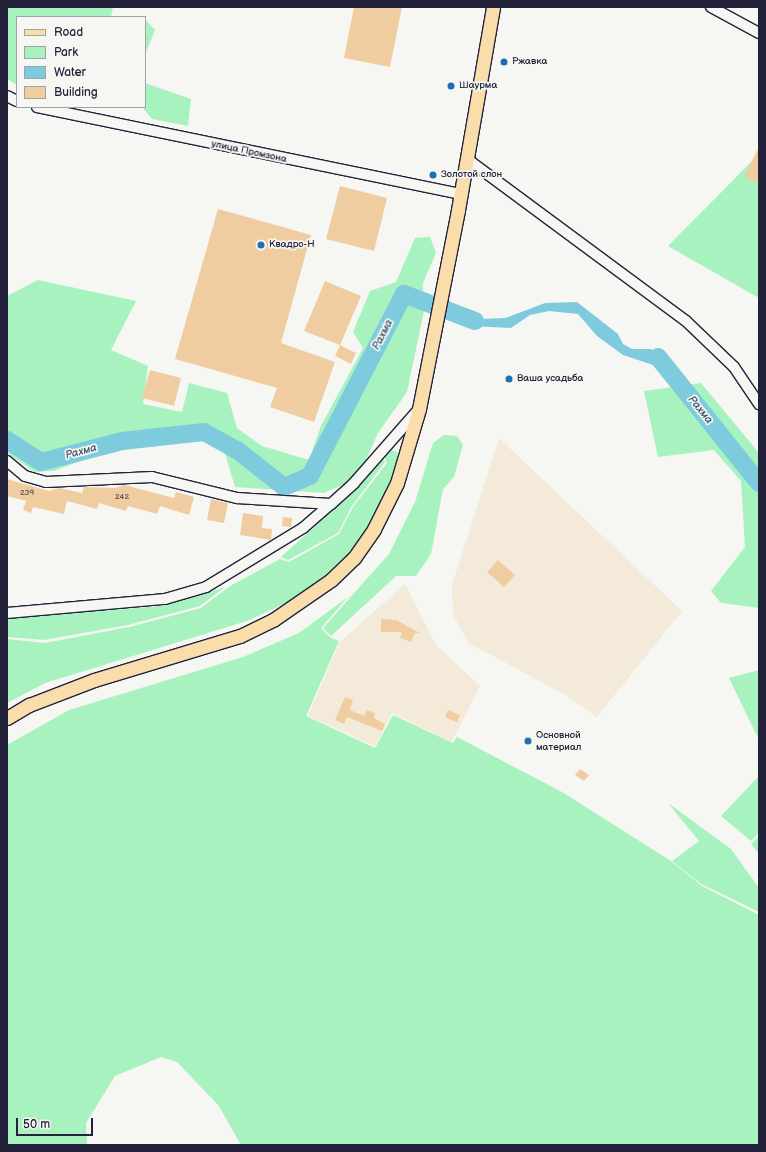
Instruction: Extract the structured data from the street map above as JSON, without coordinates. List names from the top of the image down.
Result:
{
  "streets": {
    "street": ["улица Промзона"]
  },
  "water": ["Рахма"],
  "places": [
    "Ржавка",
    "Шаурма",
    "Золотой слон",
    "Квадро-Н",
    "Ваша усадьба",
    "Основной материал"
  ],
  "house_numbers": ["239", "242"],
  "legend": [
    "Road",
    "Park",
    "Water",
    "Building"
  ],
  "scale_bar": "50 m"
}
